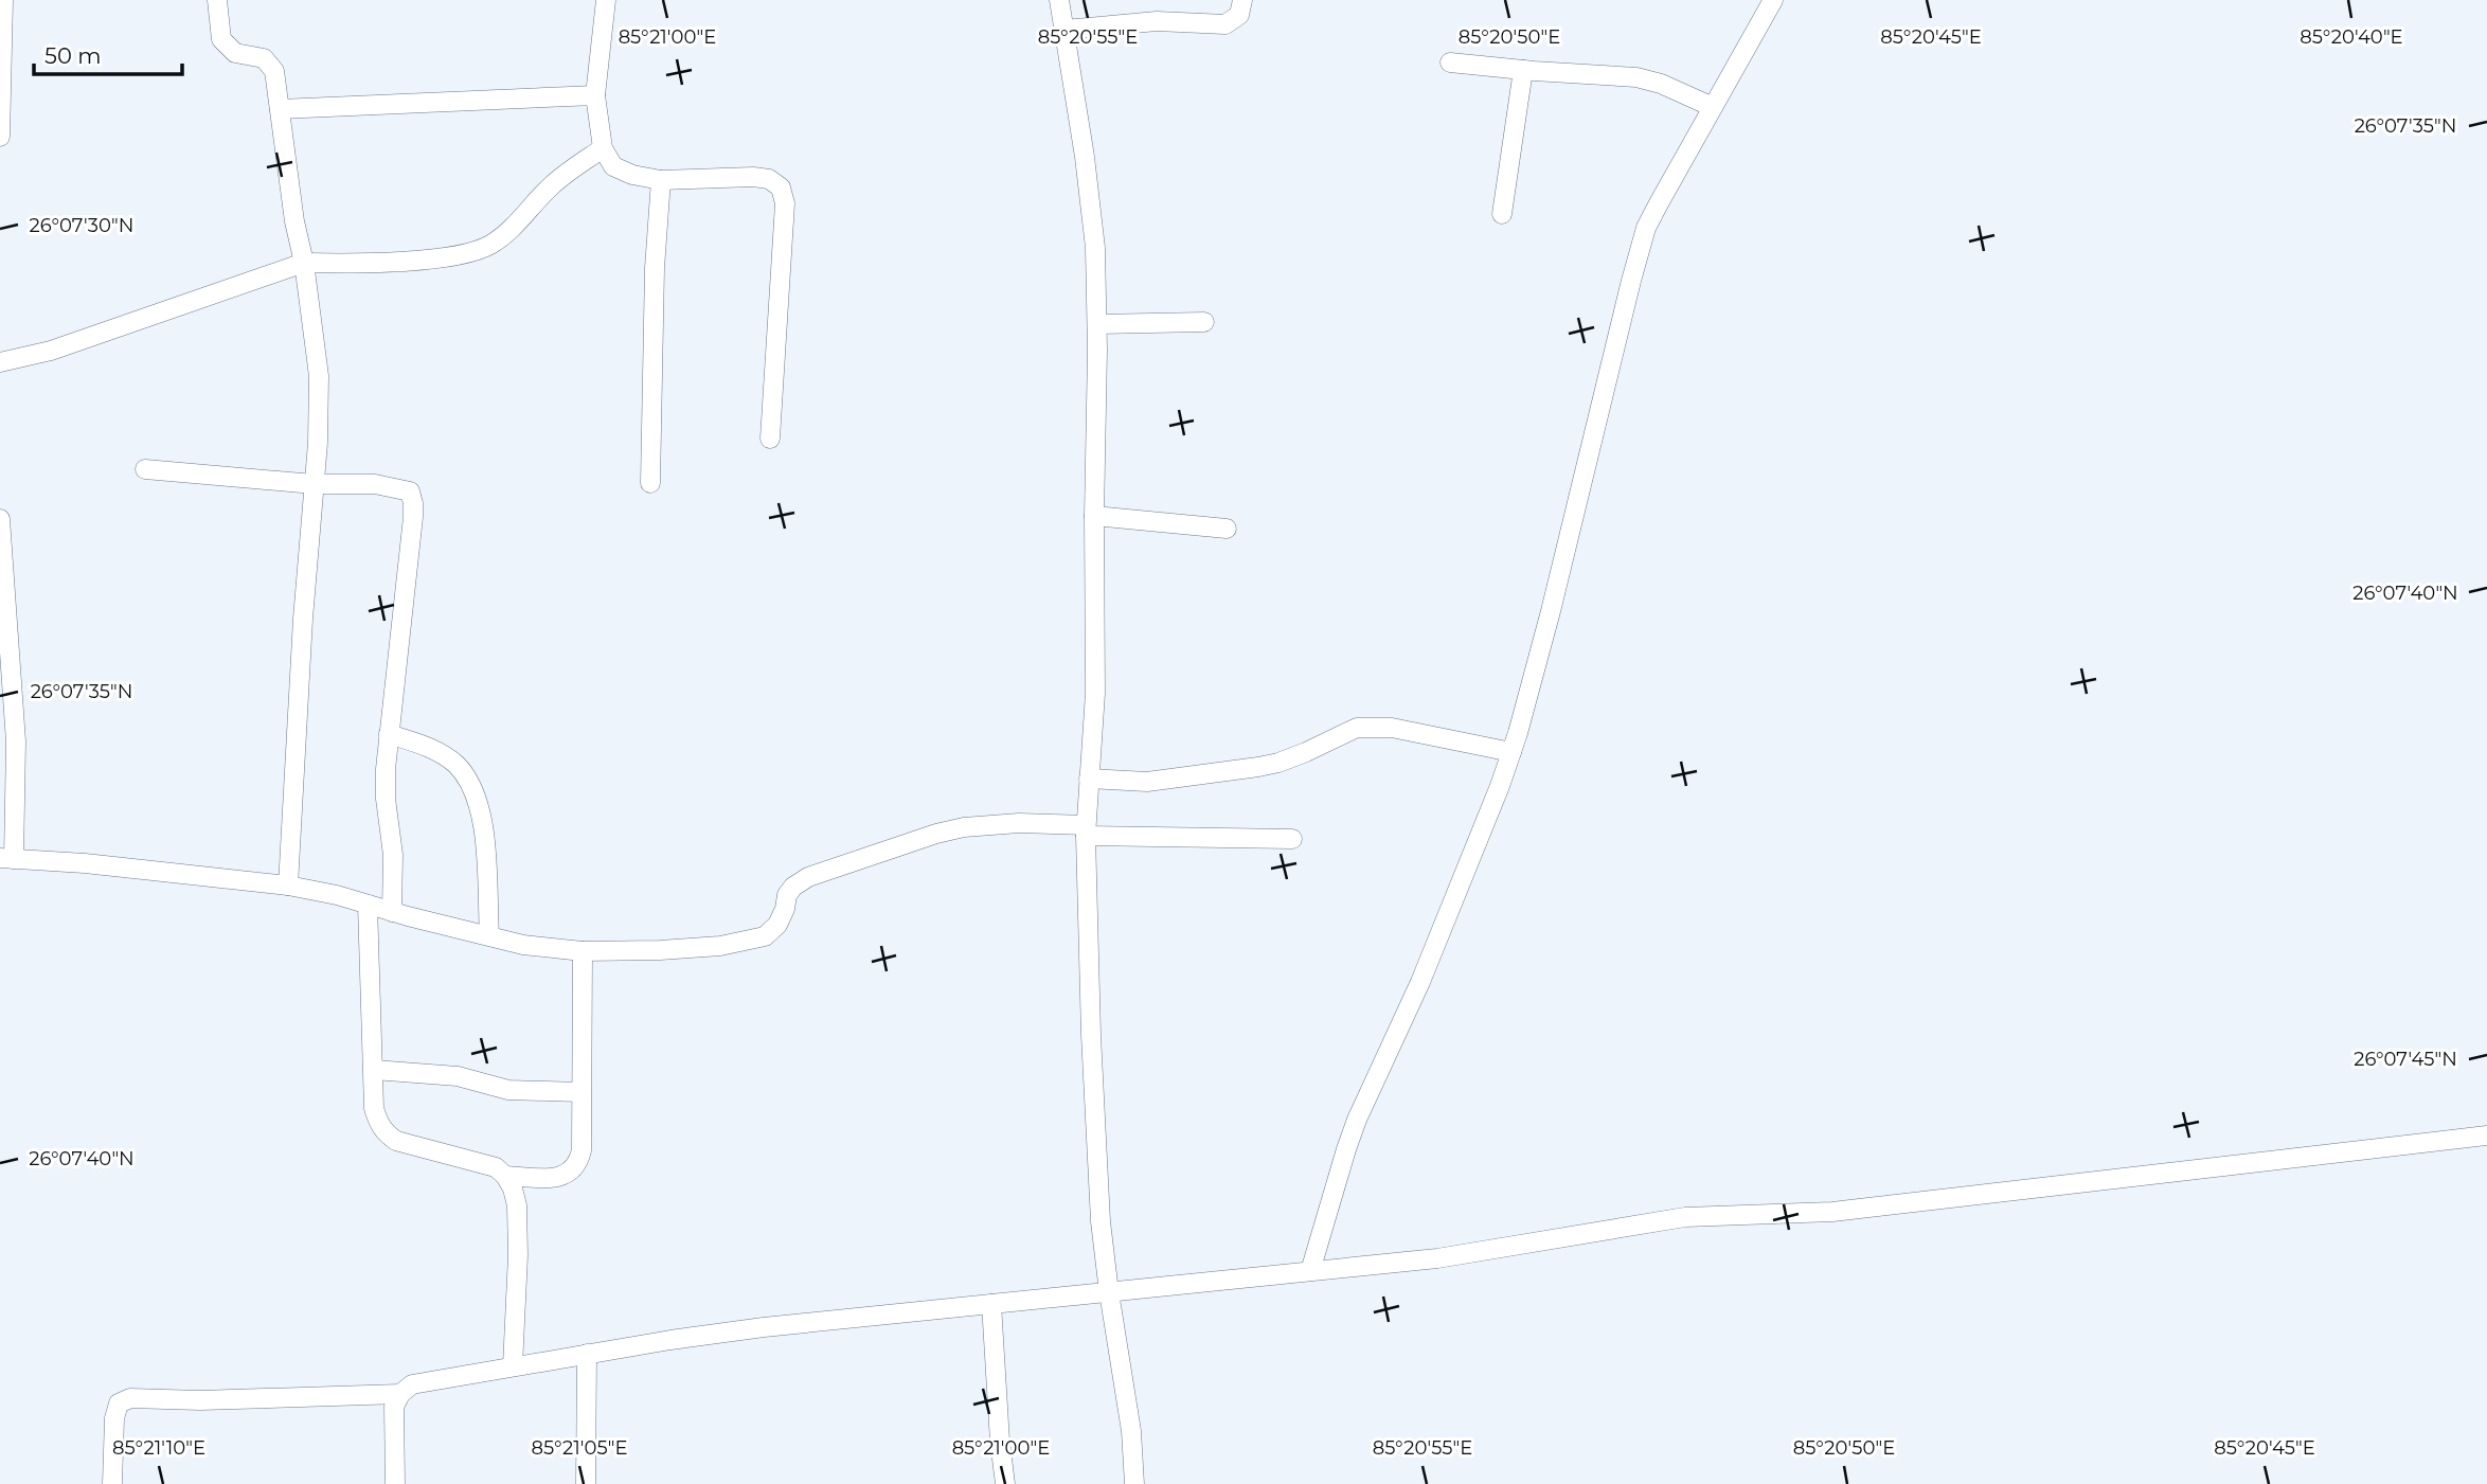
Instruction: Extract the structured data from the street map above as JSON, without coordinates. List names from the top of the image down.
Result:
{
  "scale_bar": "50 m",
  "coordinates": [
    "85°21'00\"E",
    "85°20'55\"E",
    "85°20'50\"E",
    "85°20'45\"E",
    "85°20'40\"E",
    "26°07'35\"N",
    "26°07'30\"N",
    "26°07'40\"N",
    "26°07'45\"N",
    "85°21'10\"E",
    "85°21'05\"E"
  ]
}
